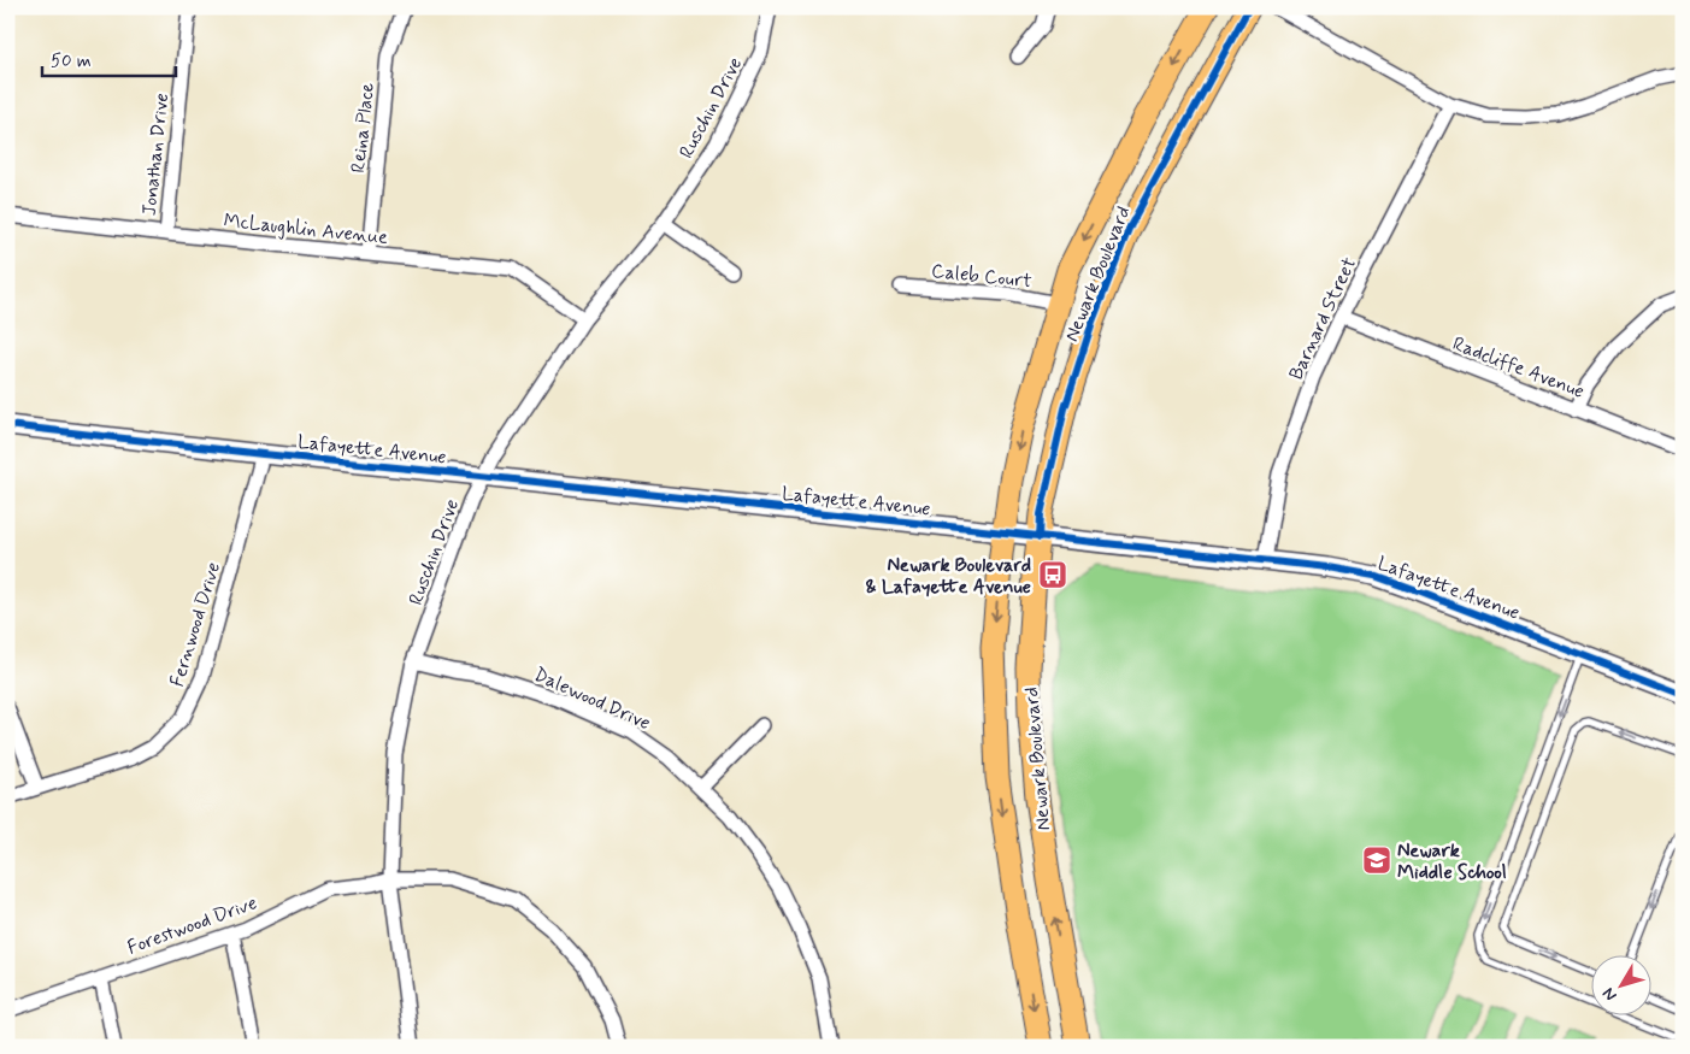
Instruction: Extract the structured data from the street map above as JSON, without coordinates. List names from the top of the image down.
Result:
{
  "streets": {
    "main road": ["Newark Boulevard"],
    "street": [
      "Ruschin Drive",
      "Reina Place",
      "Jonathan Drive",
      "McLaughlin Avenue",
      "Caleb Court",
      "Barnard Street",
      "Radcliffe Avenue",
      "Lafayette Avenue",
      "Fernwood Drive",
      "Dalewood Drive",
      "Forestwood Drive"
    ]
  },
  "crossings": [
    ["Ruschin Drive", "McLaughlin Avenue"],
    ["Ruschin Drive", "Lafayette Avenue"],
    ["Ruschin Drive", "Dalewood Drive"],
    ["Ruschin Drive", "Forestwood Drive"],
    ["Reina Place", "McLaughlin Avenue"],
    ["Jonathan Drive", "McLaughlin Avenue"],
    ["Newark Boulevard", "Caleb Court"],
    ["Newark Boulevard", "Lafayette Avenue"],
    ["Barnard Street", "Radcliffe Avenue"],
    ["Barnard Street", "Lafayette Avenue"],
    ["Lafayette Avenue", "Fernwood Drive"]
  ],
  "places": {
    "bus stop": ["Newark Boulevard & Lafayette Avenue"],
    "school or university": ["Newark Middle School"]
  },
  "scale_bar": "50 m",
  "north": "bottom left"
}
